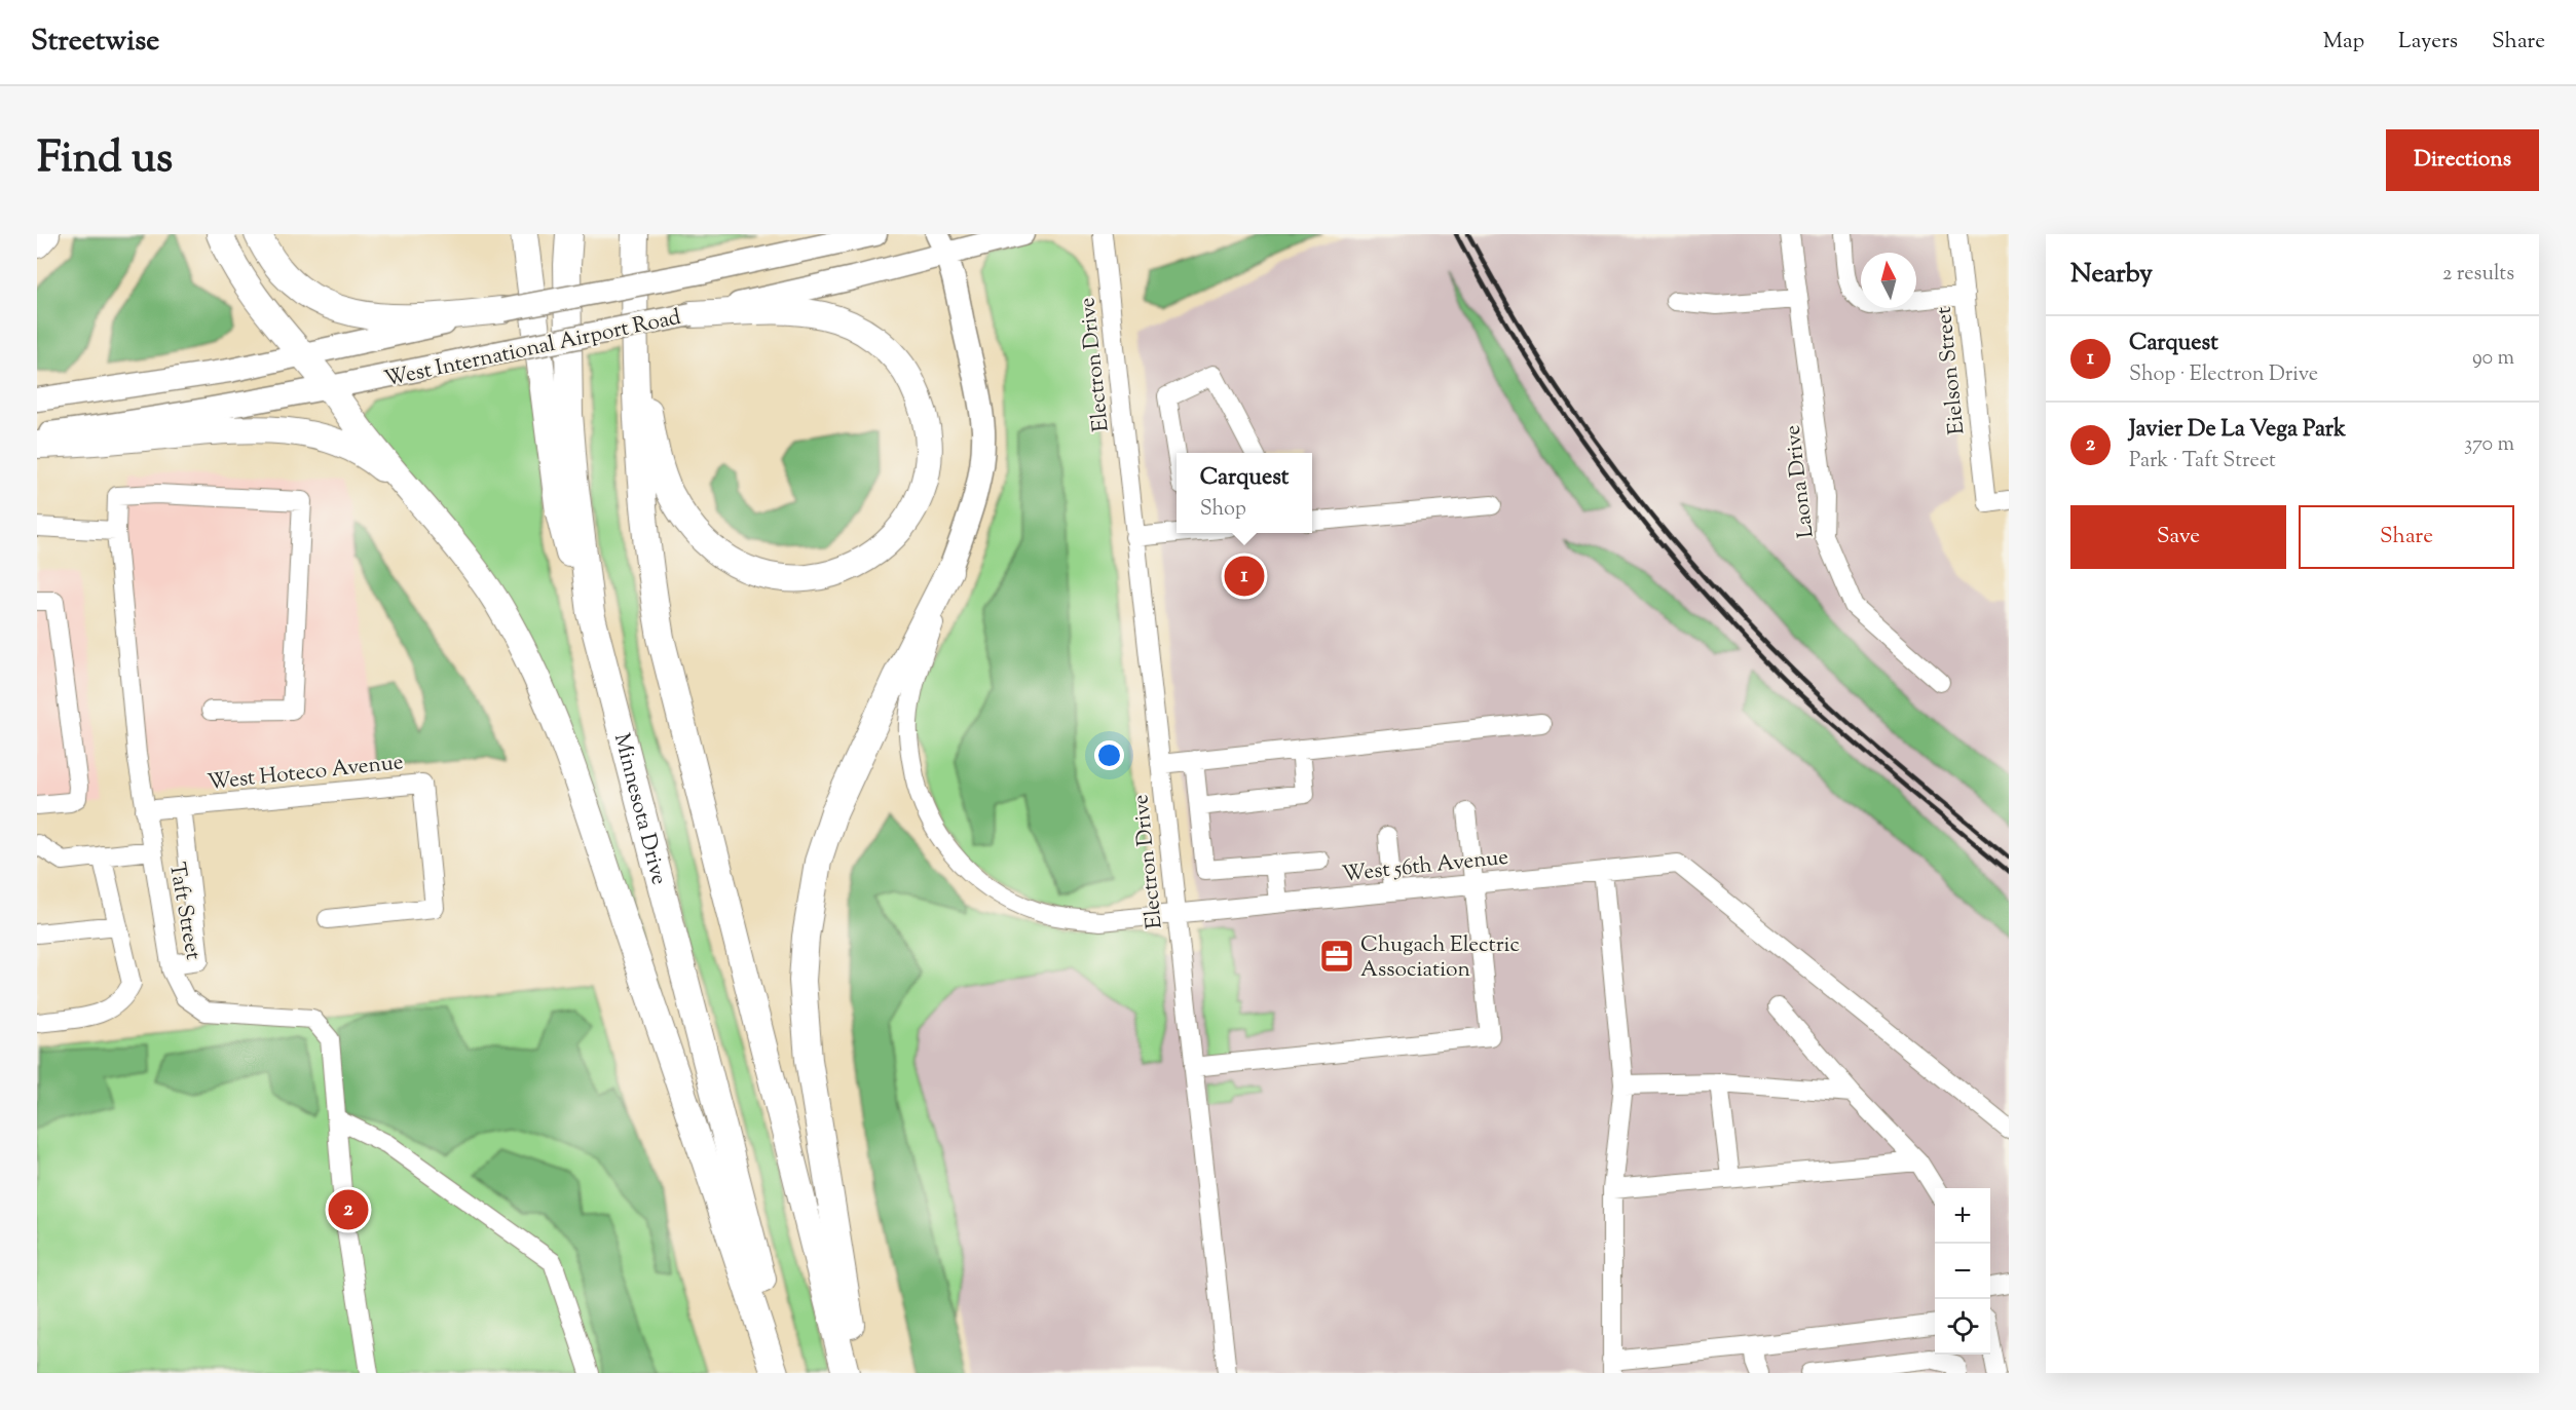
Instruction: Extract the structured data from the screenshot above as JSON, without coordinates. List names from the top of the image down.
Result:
{
  "streets": {
    "highway": ["Minnesota Drive"],
    "main road": ["West International Airport Road"],
    "street": [
      "Electron Drive",
      "Eielson Street",
      "Laona Drive",
      "West Hoteco Avenue",
      "West 56th Avenue",
      "Taft Street"
    ]
  },
  "crossings": [
    ["Electron Drive", "West 56th Avenue"],
    ["West Hoteco Avenue", "Taft Street"]
  ],
  "places": {
    "office": ["Chugach Electric Association"]
  },
  "north": "top",
  "page": {
    "header": "Streetwise",
    "nav": ["Map", "Layers", "Share"],
    "title": "Find us",
    "buttons": [
      "Directions",
      ["Save", "Share"]
    ],
    "heading": ["Nearby", "2 results"],
    "list": [
      {
        "mark": "1",
        "name": "Carquest",
        "note": "Shop · Electron Drive",
        "value": "90 m"
      },
      {
        "mark": "2",
        "name": "Javier De La Vega Park",
        "note": "Park · Taft Street",
        "value": "370 m"
      }
    ],
    "popup": ["Carquest", "Shop"],
    "pins": ["1", "2"],
    "map_buttons": ["+", "−"]
  }
}
